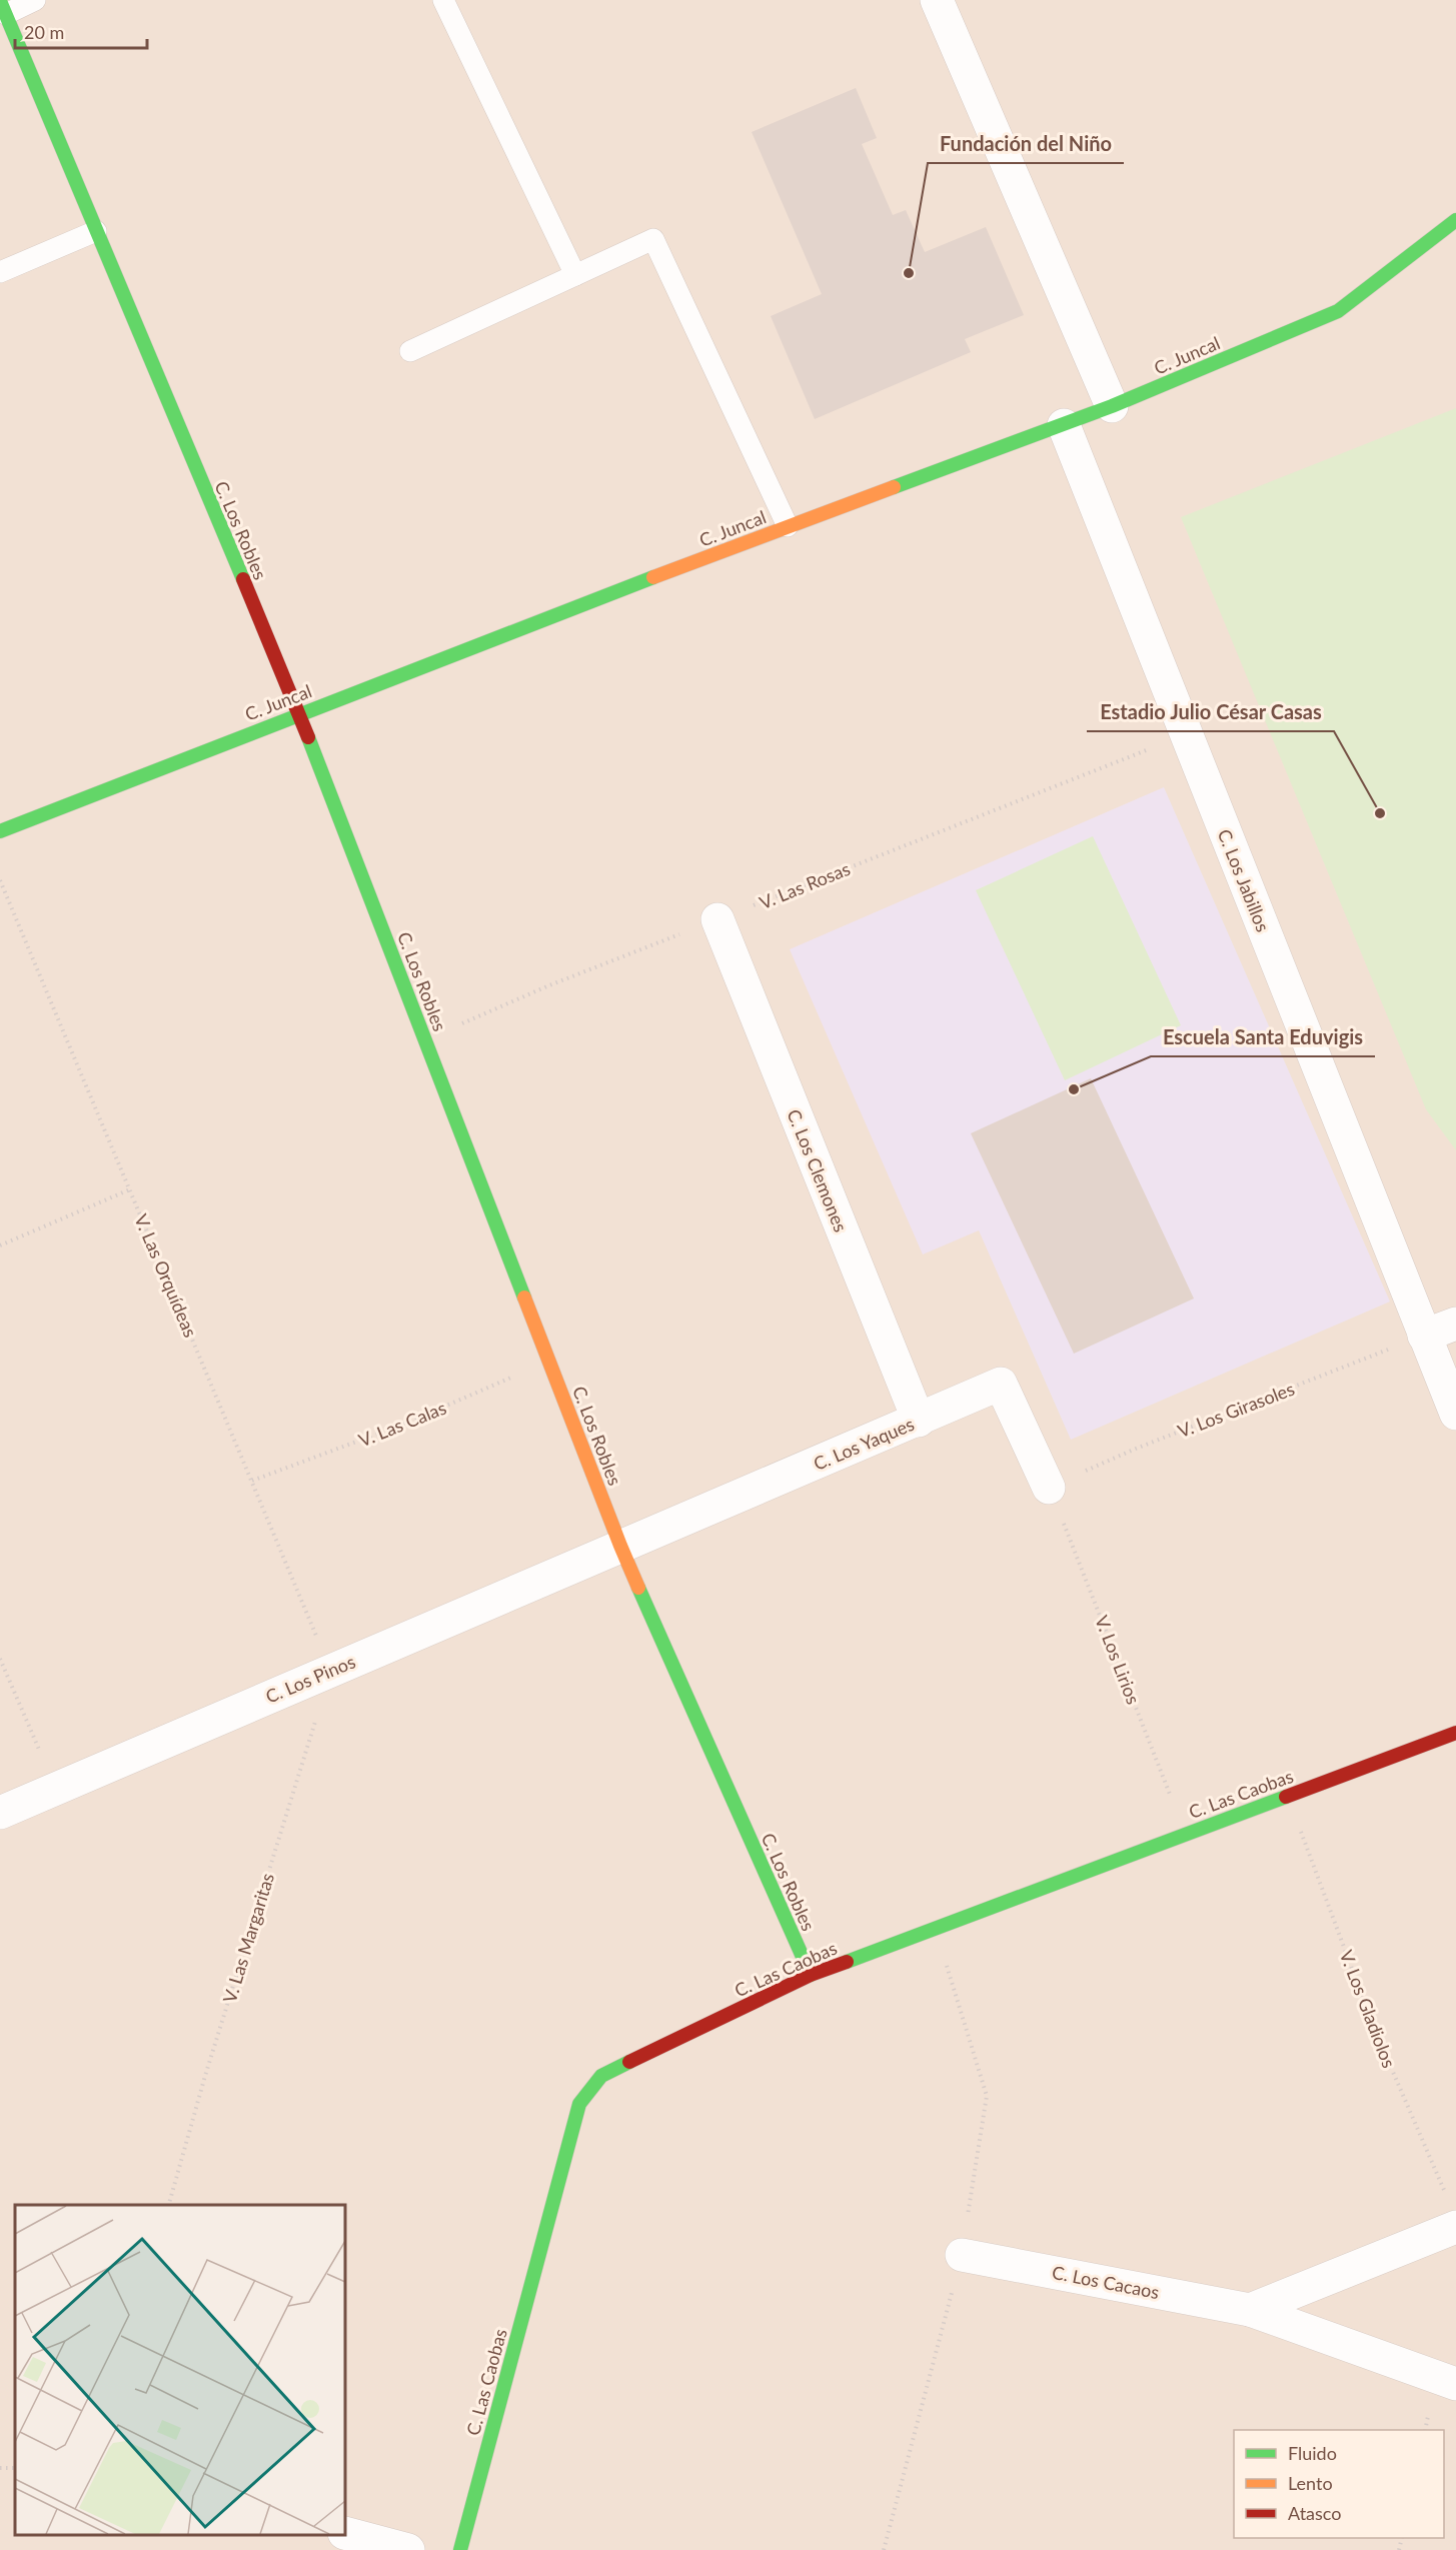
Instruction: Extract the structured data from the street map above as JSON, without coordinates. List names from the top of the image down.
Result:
{
  "streets": {
    "street": [
      "C. Juncal",
      "C. Los Robles",
      "C. Los Jabillos",
      "C. Los Clemones",
      "C. Los Yaques",
      "C. Los Pinos",
      "C. Las Caobas",
      "C. Los Cacaos"
    ],
    "path": [
      "V. Las Rosas",
      "V. Las Orquídeas",
      "V. Los Girasoles",
      "V. Las Calas",
      "V. Los Lirios",
      "V. Las Margaritas",
      "V. Los Gladiolos"
    ]
  },
  "crossings": [
    ["C. Juncal", "C. Los Robles"],
    ["C. Juncal", "C. Los Jabillos"],
    ["C. Los Robles", "V. Las Rosas"],
    ["C. Los Robles", "V. Las Calas"],
    ["C. Los Robles", "C. Los Yaques"],
    ["C. Los Robles", "C. Los Pinos"],
    ["C. Los Robles", "C. Las Caobas"],
    ["C. Los Jabillos", "V. Las Rosas"],
    ["C. Los Jabillos", "V. Los Girasoles"],
    ["V. Las Rosas", "C. Los Clemones"],
    ["C. Los Clemones", "C. Los Yaques"],
    ["V. Las Orquídeas", "V. Las Calas"],
    ["V. Las Orquídeas", "C. Los Pinos"],
    ["V. Las Orquídeas", "V. Las Margaritas"],
    ["V. Los Girasoles", "C. Los Yaques"],
    ["V. Los Girasoles", "V. Los Lirios"],
    ["C. Los Yaques", "V. Los Lirios"],
    ["C. Los Yaques", "C. Los Pinos"],
    ["V. Los Lirios", "C. Las Caobas"],
    ["C. Los Pinos", "V. Las Margaritas"]
  ],
  "places": ["Fundación del Niño", "Estadio Julio César Casas", "Escuela Santa Eduvigis"],
  "legend": ["Fluido", "Lento", "Atasco"],
  "scale_bar": "20 m"
}
